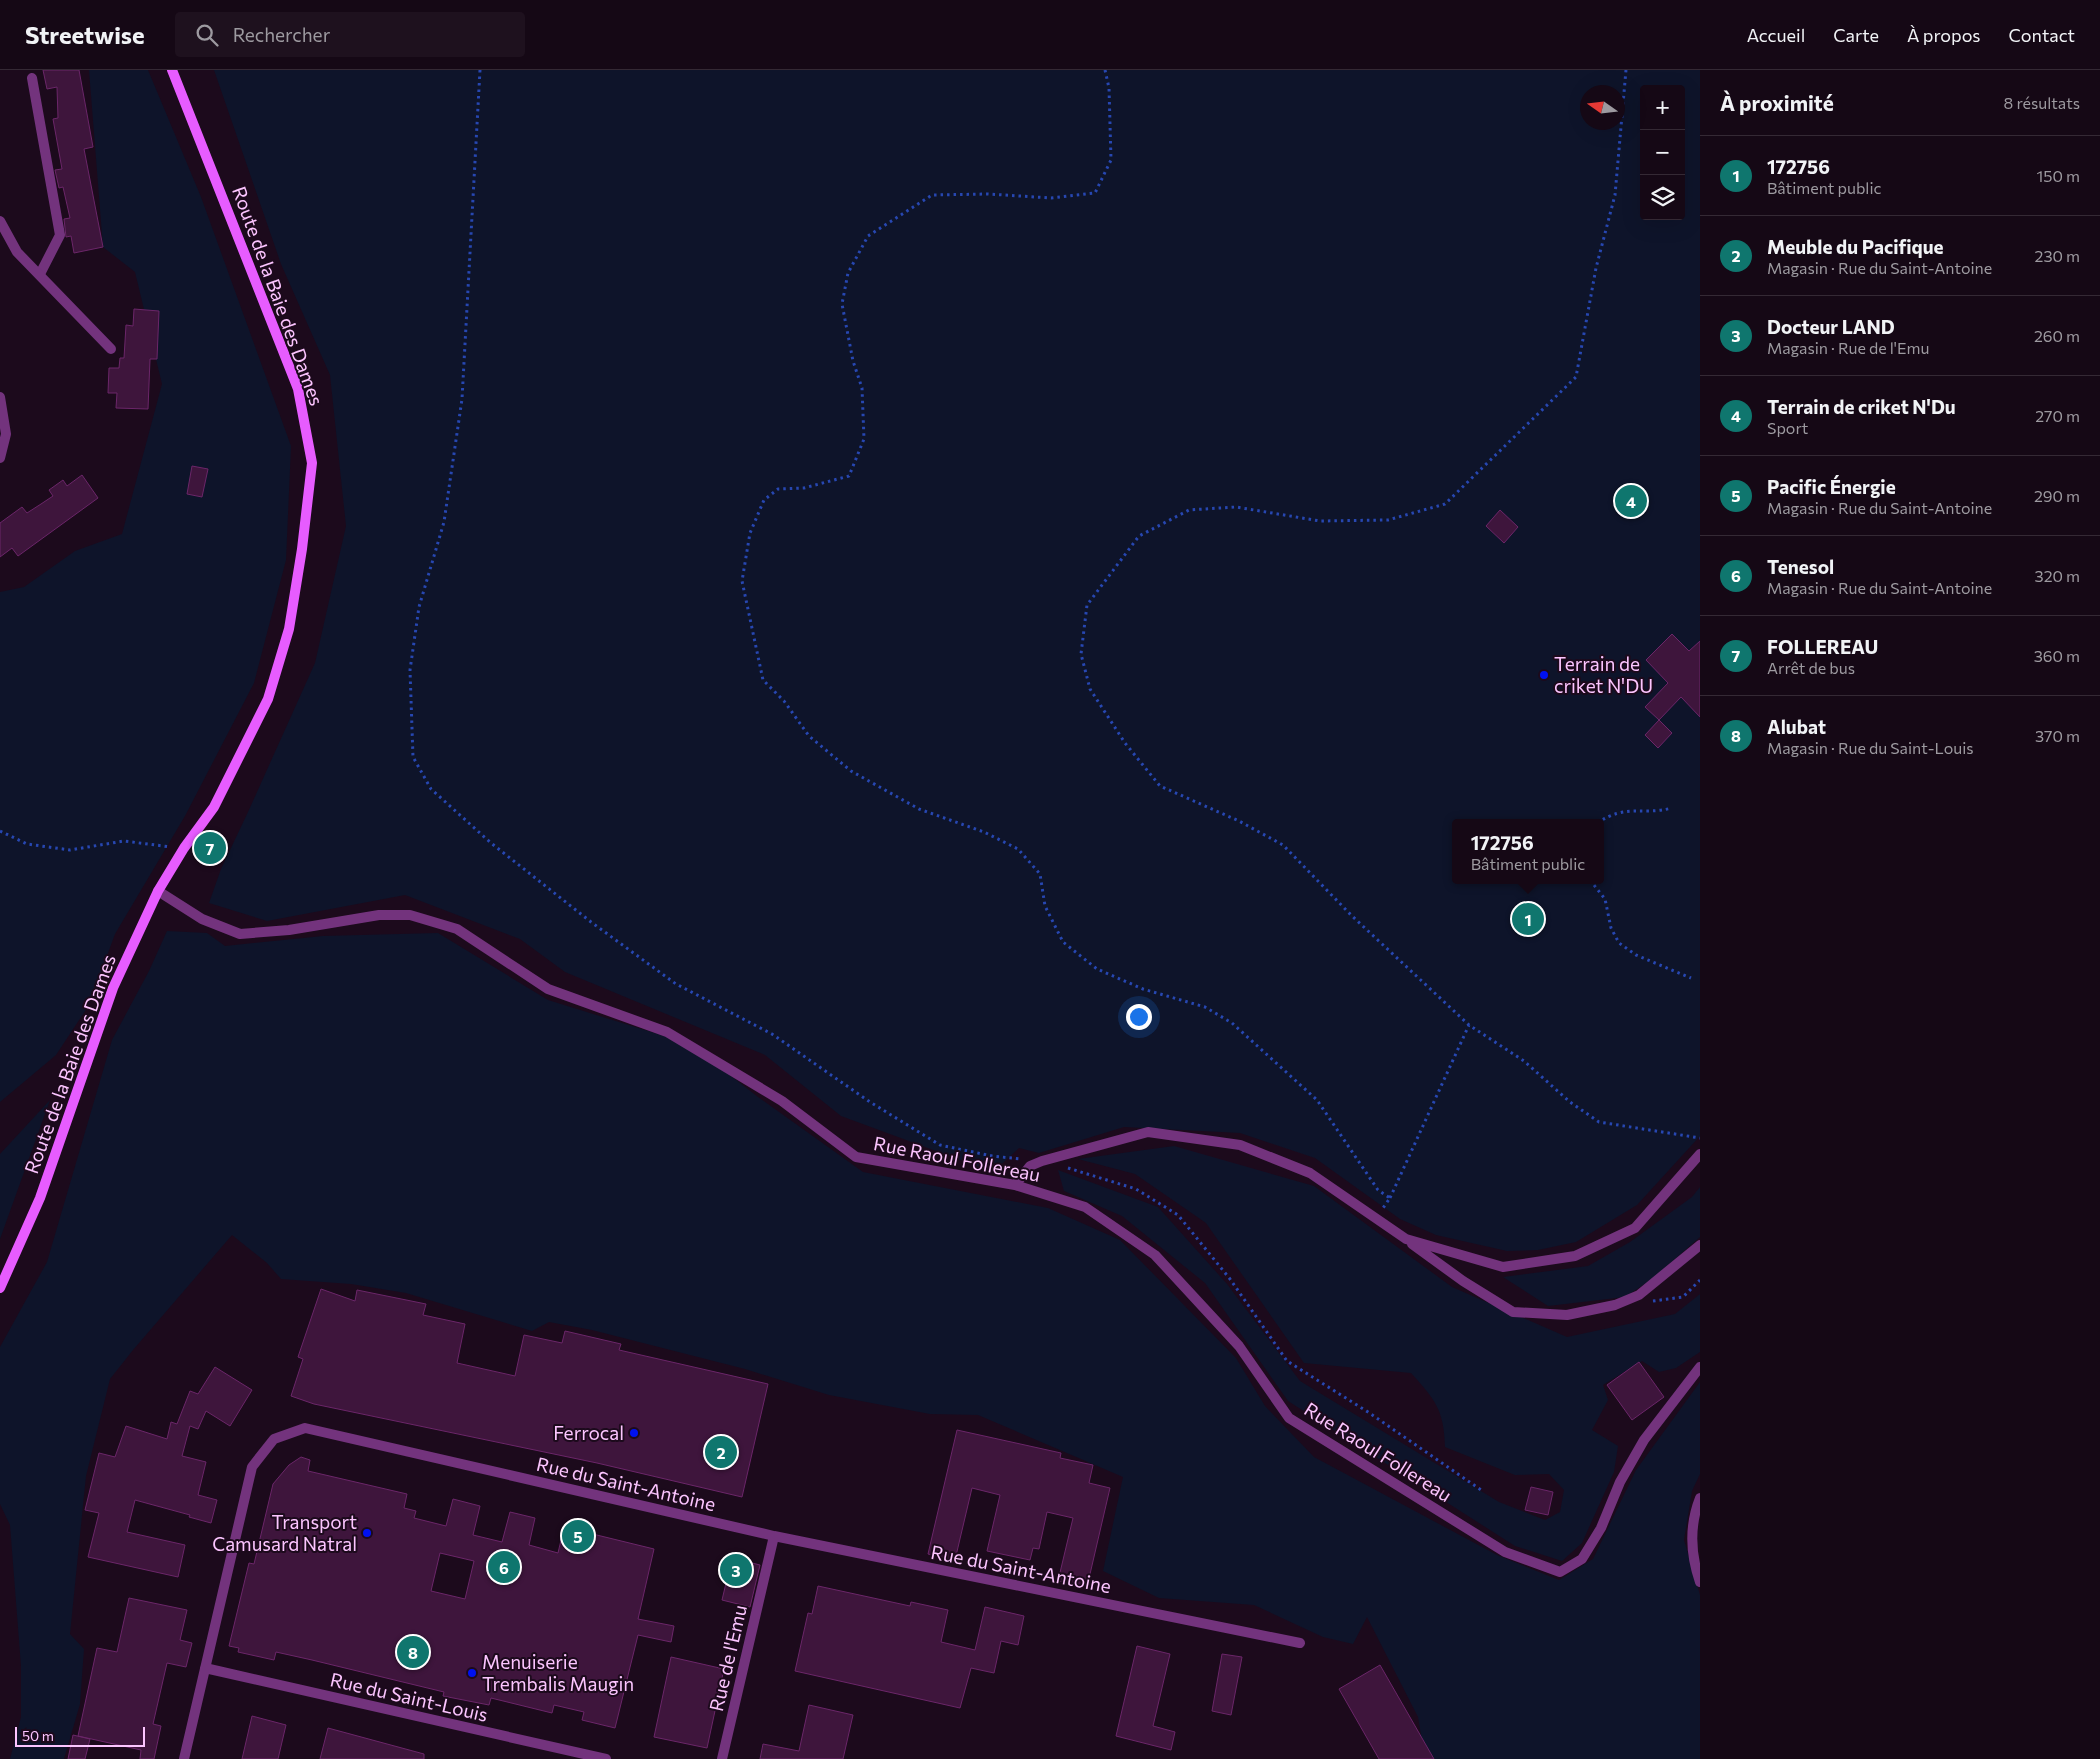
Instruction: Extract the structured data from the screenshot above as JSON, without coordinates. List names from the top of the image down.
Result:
{
  "streets": {
    "main road": ["Route de la Baie des Dames"],
    "street": [
      "Rue Raoul Follereau",
      "Rue du Saint-Antoine",
      "Rue de l'Emu",
      "Rue du Saint-Louis"
    ]
  },
  "crossings": [
    ["Route de la Baie des Dames", "Rue Raoul Follereau"],
    ["Rue du Saint-Antoine", "Rue de l'Emu"],
    ["Rue du Saint-Antoine", "Rue du Saint-Louis"]
  ],
  "places": [
    "Terrain de criket N'DU",
    "Ferrocal",
    "Transport Camusard Natral",
    "Menuiserie Trembalis Maugin"
  ],
  "scale_bar": "50 m",
  "north": "left",
  "page": {
    "header": "Streetwise",
    "search": "Rechercher",
    "nav": [
      "Accueil",
      "Carte",
      "À propos",
      "Contact"
    ],
    "heading": ["À proximité", "8 résultats"],
    "map_buttons": ["+", "−"],
    "list": [
      {
        "mark": "1",
        "name": "172756",
        "note": "Bâtiment public",
        "value": "150 m"
      },
      {
        "mark": "2",
        "name": "Meuble du Pacifique",
        "note": "Magasin · Rue du Saint-Antoine",
        "value": "230 m"
      },
      {
        "mark": "3",
        "name": "Docteur LAND",
        "note": "Magasin · Rue de l'Emu",
        "value": "260 m"
      },
      {
        "mark": "4",
        "name": "Terrain de criket N'Du",
        "note": "Sport",
        "value": "270 m"
      },
      {
        "mark": "5",
        "name": "Pacific Énergie",
        "note": "Magasin · Rue du Saint-Antoine",
        "value": "290 m"
      },
      {
        "mark": "6",
        "name": "Tenesol",
        "note": "Magasin · Rue du Saint-Antoine",
        "value": "320 m"
      },
      {
        "mark": "7",
        "name": "FOLLEREAU",
        "note": "Arrêt de bus",
        "value": "360 m"
      },
      {
        "mark": "8",
        "name": "Alubat",
        "note": "Magasin · Rue du Saint-Louis",
        "value": "370 m"
      }
    ],
    "pins": [
      "4",
      "7",
      "1",
      "2",
      "5",
      "6",
      "3",
      "8"
    ],
    "popup": ["172756", "Bâtiment public"],
    "scale": "50 m"
  }
}
